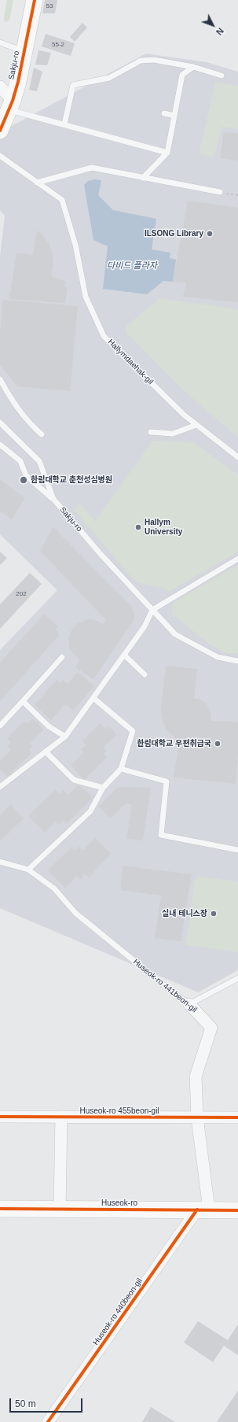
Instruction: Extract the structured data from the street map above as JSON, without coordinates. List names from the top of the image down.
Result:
{
  "streets": {
    "street": [
      "Sakju-ro",
      "Huseok-ro 441beon-gil",
      "Huseok-ro 455beon-gil",
      "Huseok-ro",
      "Huseok-ro 440beon-gil"
    ],
    "lane": ["Hallymdaehak-gil"]
  },
  "crossings": [
    ["Huseok-ro 441beon-gil", "Huseok-ro 455beon-gil"],
    ["Huseok-ro 441beon-gil", "Huseok-ro"],
    ["Huseok-ro 441beon-gil", "Huseok-ro 440beon-gil"],
    ["Huseok-ro", "Huseok-ro 440beon-gil"]
  ],
  "water": ["다비드 플라자"],
  "places": [
    "ILSONG Library",
    "한림대학교 춘천성심병원",
    "Hallym University",
    "한림대학교 우편취급국",
    "실내 테니스장"
  ],
  "house_numbers": ["53", "55-2", "202"],
  "scale_bar": "50 m",
  "north": "bottom right"
}
